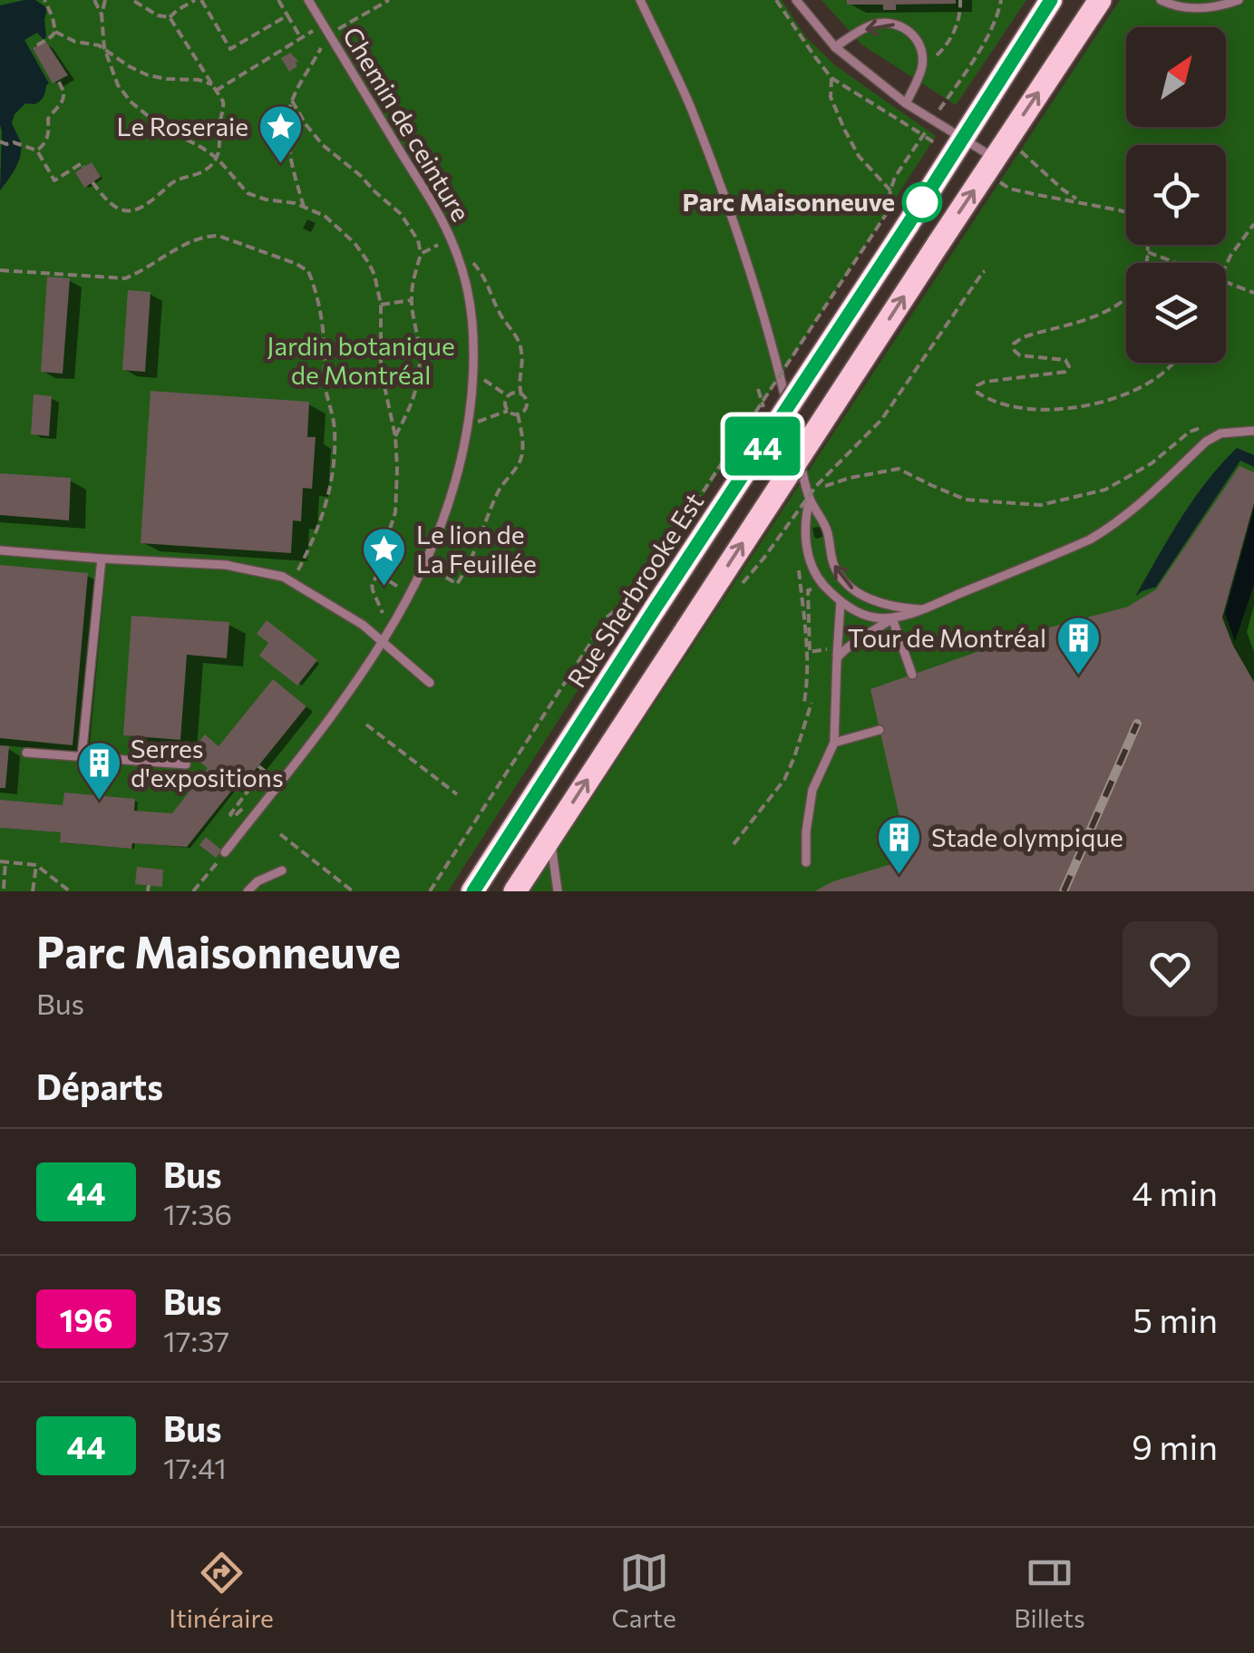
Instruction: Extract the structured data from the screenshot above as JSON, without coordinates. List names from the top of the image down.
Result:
{
  "streets": {
    "main road": ["Rue Sherbrooke Est"],
    "lane": ["Chemin de ceinture"]
  },
  "parks": ["Jardin botanique de Montréal"],
  "places": {
    "place": ["Le Roseraie", "Le lion de La Feuillée"],
    "other": ["Parc Maisonneuve"],
    "building": ["Tour de Montréal", "Serres d'expositions", "Stade olympique"]
  },
  "lines": ["bus line 44"],
  "north": "top right",
  "page": {
    "on_map": "44",
    "heading": [
      ["Parc Maisonneuve", "Bus"],
      "Départs"
    ],
    "list": [
      {
        "mark": "44",
        "name": "Bus",
        "note": "17:36",
        "value": "4 min"
      },
      {
        "mark": "196",
        "name": "Bus",
        "note": "17:37",
        "value": "5 min"
      },
      {
        "mark": "44",
        "name": "Bus",
        "note": "17:41",
        "value": "9 min"
      }
    ],
    "tabs": ["Itinéraire", "Carte", "Billets"]
  }
}
